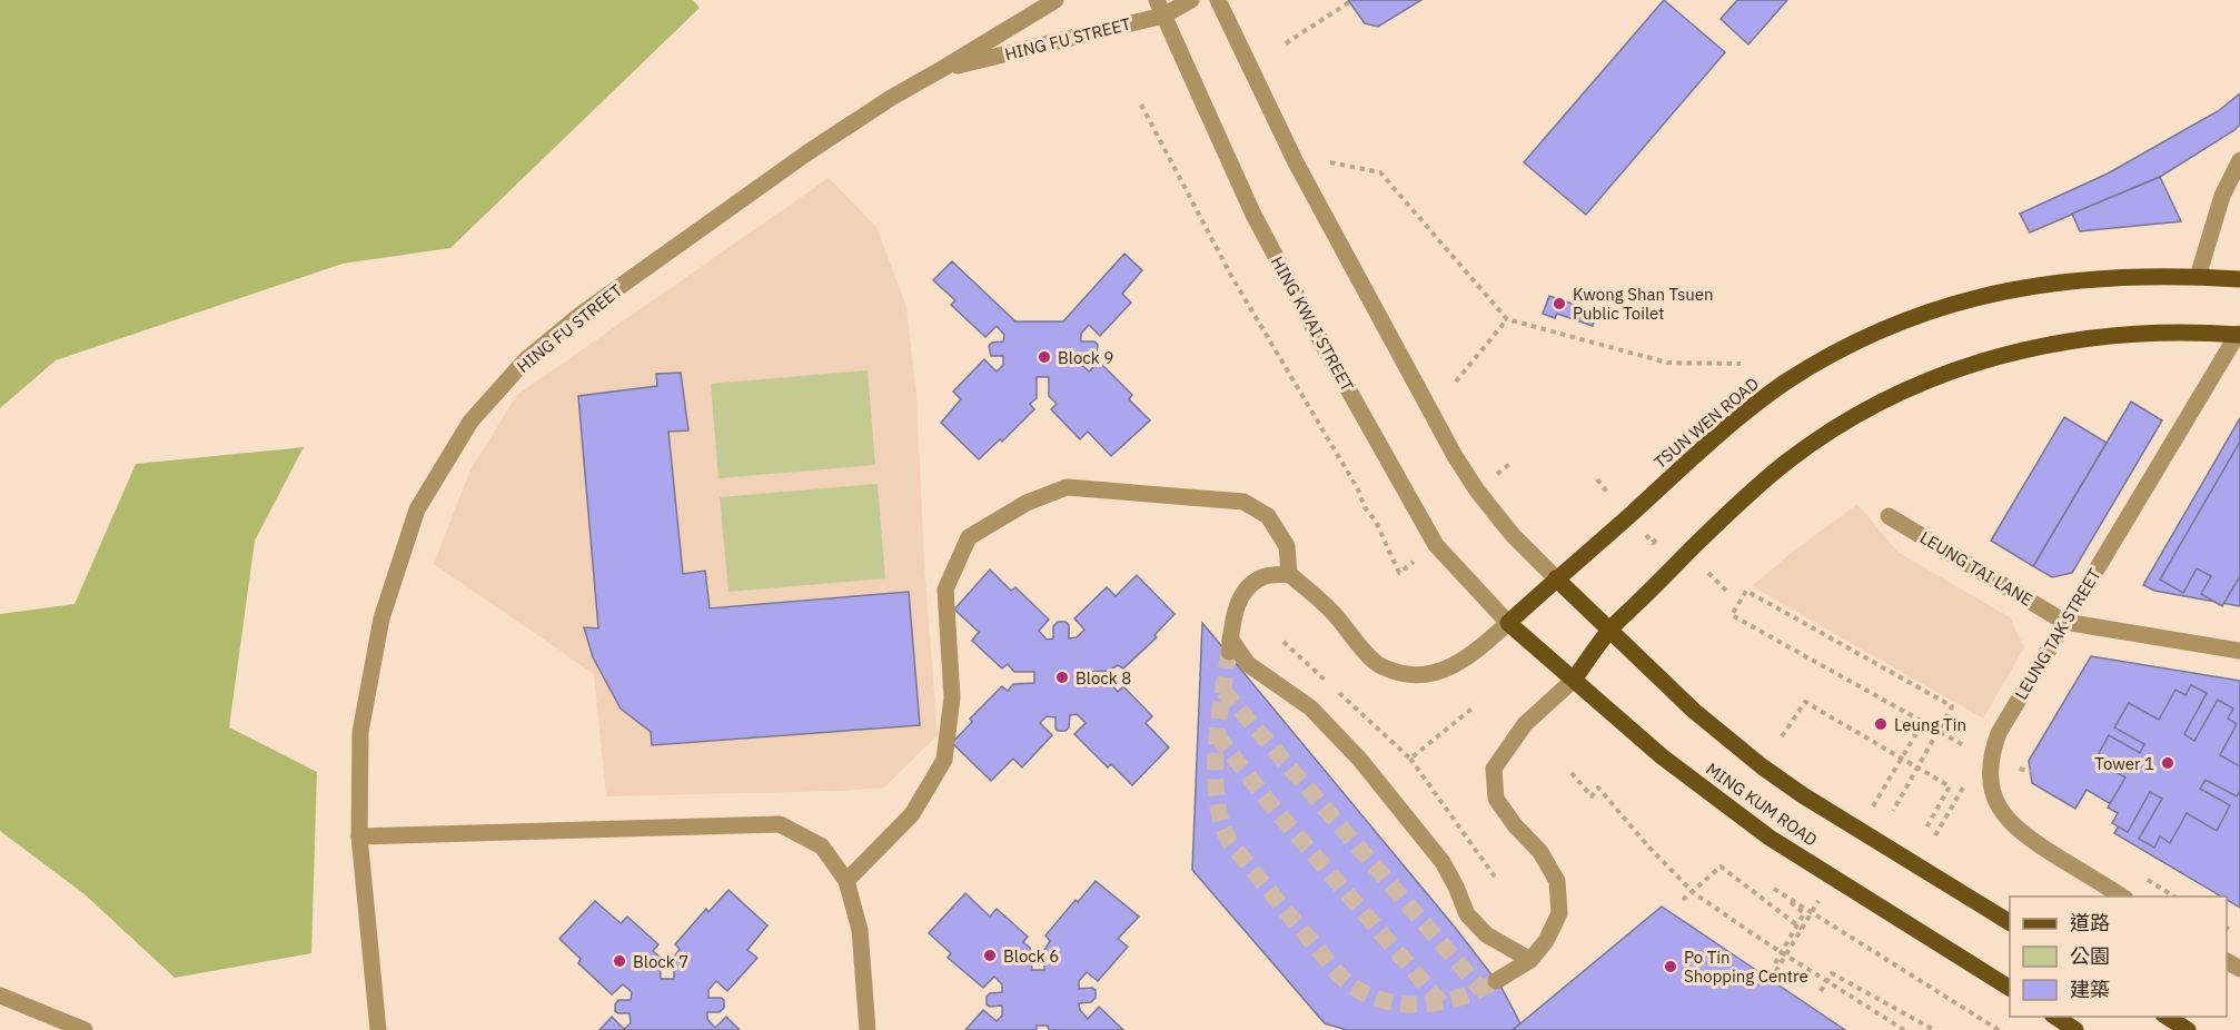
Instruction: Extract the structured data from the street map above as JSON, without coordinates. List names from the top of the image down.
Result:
{
  "streets": {
    "main road": ["TSUN WEN ROAD", "MING KUM ROAD"],
    "street": [
      "HING FU STREET",
      "HING KWAI STREET",
      "LEUNG TAI LANE",
      "LEUNG TAK STREET"
    ]
  },
  "crossings": [
    ["HING FU STREET", "HING KWAI STREET"],
    ["HING KWAI STREET", "TSUN WEN ROAD"],
    ["HING KWAI STREET", "MING KUM ROAD"],
    ["TSUN WEN ROAD", "MING KUM ROAD"],
    ["LEUNG TAI LANE", "LEUNG TAK STREET"]
  ],
  "places": [
    "Kwong Shan Tsuen Public Toilet",
    "Block 9",
    "Block 8",
    "Leung Tin",
    "Tower 1",
    "Block 6",
    "Block 7",
    "Po Tin Shopping Centre"
  ],
  "legend": ["道路", "公園", "建築"]
}
